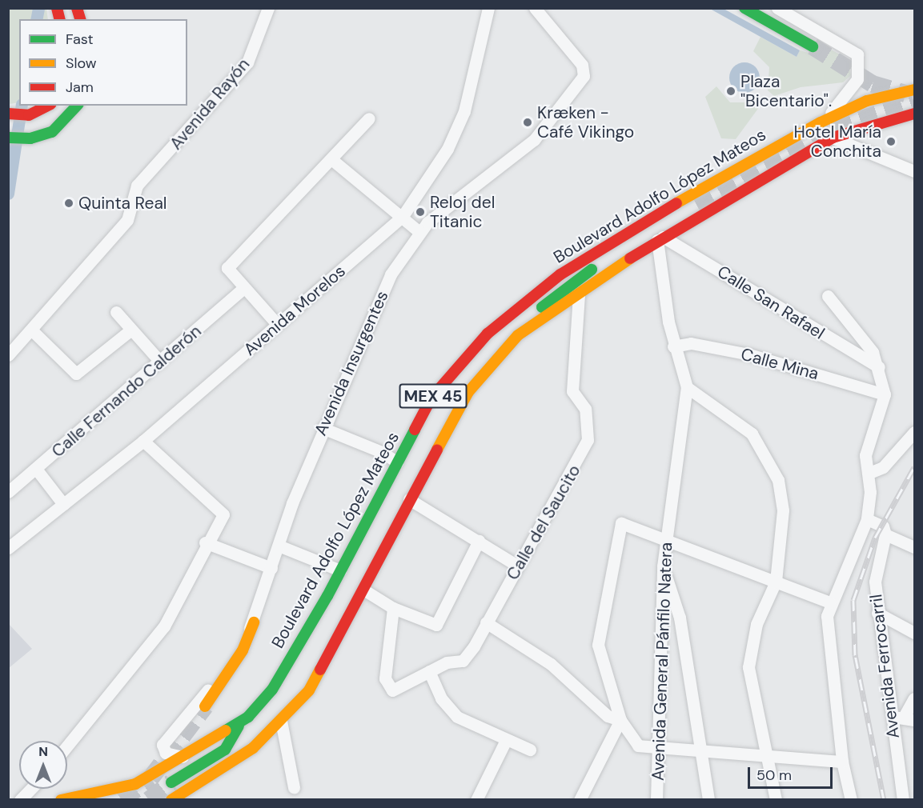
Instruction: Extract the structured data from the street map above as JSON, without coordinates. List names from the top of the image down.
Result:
{
  "streets": {
    "main road": ["Boulevard Adolfo López Mateos", "MEX 45"],
    "street": [
      "Avenida Rayón",
      "Calle San Rafael",
      "Avenida Morelos",
      "Avenida Insurgentes",
      "Calle Mina",
      "Calle Fernando Calderón",
      "Calle del Saucito",
      "Avenida General Pánfilo Natera",
      "Avenida Ferrocarril"
    ]
  },
  "crossings": [
    ["Boulevard Adolfo López Mateos", "Avenida Insurgentes"],
    ["Calle San Rafael", "MEX 45"],
    ["Calle San Rafael", "Avenida General Pánfilo Natera"],
    ["Calle Mina", "Avenida General Pánfilo Natera"],
    ["MEX 45", "Calle del Saucito"],
    ["MEX 45", "Avenida General Pánfilo Natera"]
  ],
  "places": [
    "Plaza \"Bicentario\".",
    "Kræken - Café Vikingo",
    "Hotel María Conchita",
    "Quinta Real",
    "Reloj del Titanic"
  ],
  "legend": ["Fast", "Slow", "Jam"],
  "scale_bar": "50 m",
  "north": "top"
}
